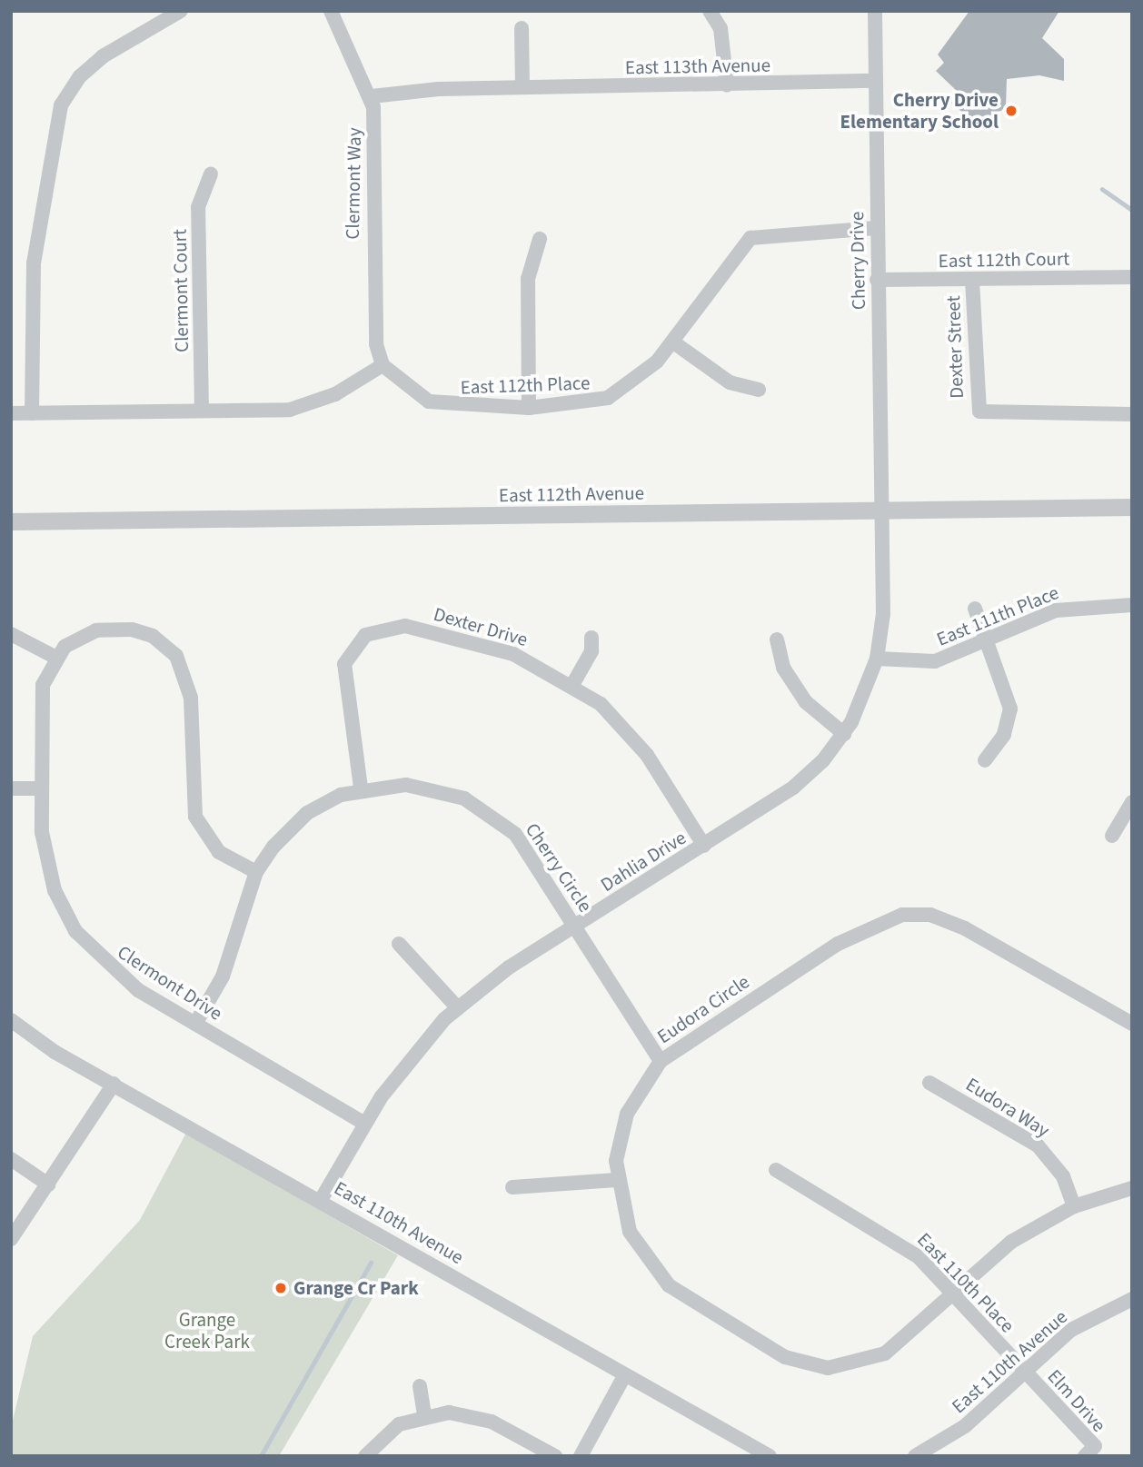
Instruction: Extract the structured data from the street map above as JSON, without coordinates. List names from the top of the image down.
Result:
{
  "streets": {
    "street": [
      "East 113th Avenue",
      "Clermont Way",
      "East 112th Court",
      "Cherry Drive",
      "Clermont Court",
      "Dexter Street",
      "East 112th Place",
      "East 112th Avenue",
      "East 111th Place",
      "Dexter Drive",
      "Dahlia Drive",
      "Cherry Circle",
      "Clermont Drive",
      "Eudora Circle",
      "Eudora Way",
      "East 110th Avenue",
      "East 110th Place",
      "Elm Drive"
    ]
  },
  "crossings": [
    ["East 113th Avenue", "Clermont Way"],
    ["East 113th Avenue", "Cherry Drive"],
    ["Clermont Way", "East 112th Place"],
    ["East 112th Court", "Cherry Drive"],
    ["East 112th Court", "Dexter Street"],
    ["Cherry Drive", "East 112th Place"],
    ["Cherry Drive", "East 112th Avenue"],
    ["Cherry Drive", "Dahlia Drive"],
    ["East 112th Avenue", "Dahlia Drive"],
    ["East 111th Place", "Dahlia Drive"],
    ["Dexter Drive", "Dahlia Drive"],
    ["Dexter Drive", "Cherry Circle"],
    ["Dahlia Drive", "Cherry Circle"],
    ["Dahlia Drive", "Clermont Drive"],
    ["Dahlia Drive", "East 110th Avenue"],
    ["Cherry Circle", "Clermont Drive"],
    ["Cherry Circle", "Eudora Circle"],
    ["Eudora Circle", "Eudora Way"],
    ["Eudora Circle", "East 110th Place"],
    ["East 110th Avenue", "East 110th Place"],
    ["East 110th Avenue", "Elm Drive"],
    ["East 110th Place", "Elm Drive"]
  ],
  "parks": ["Grange Creek Park"],
  "places": ["Cherry Drive Elementary School", "Grange Cr Park"]
}
